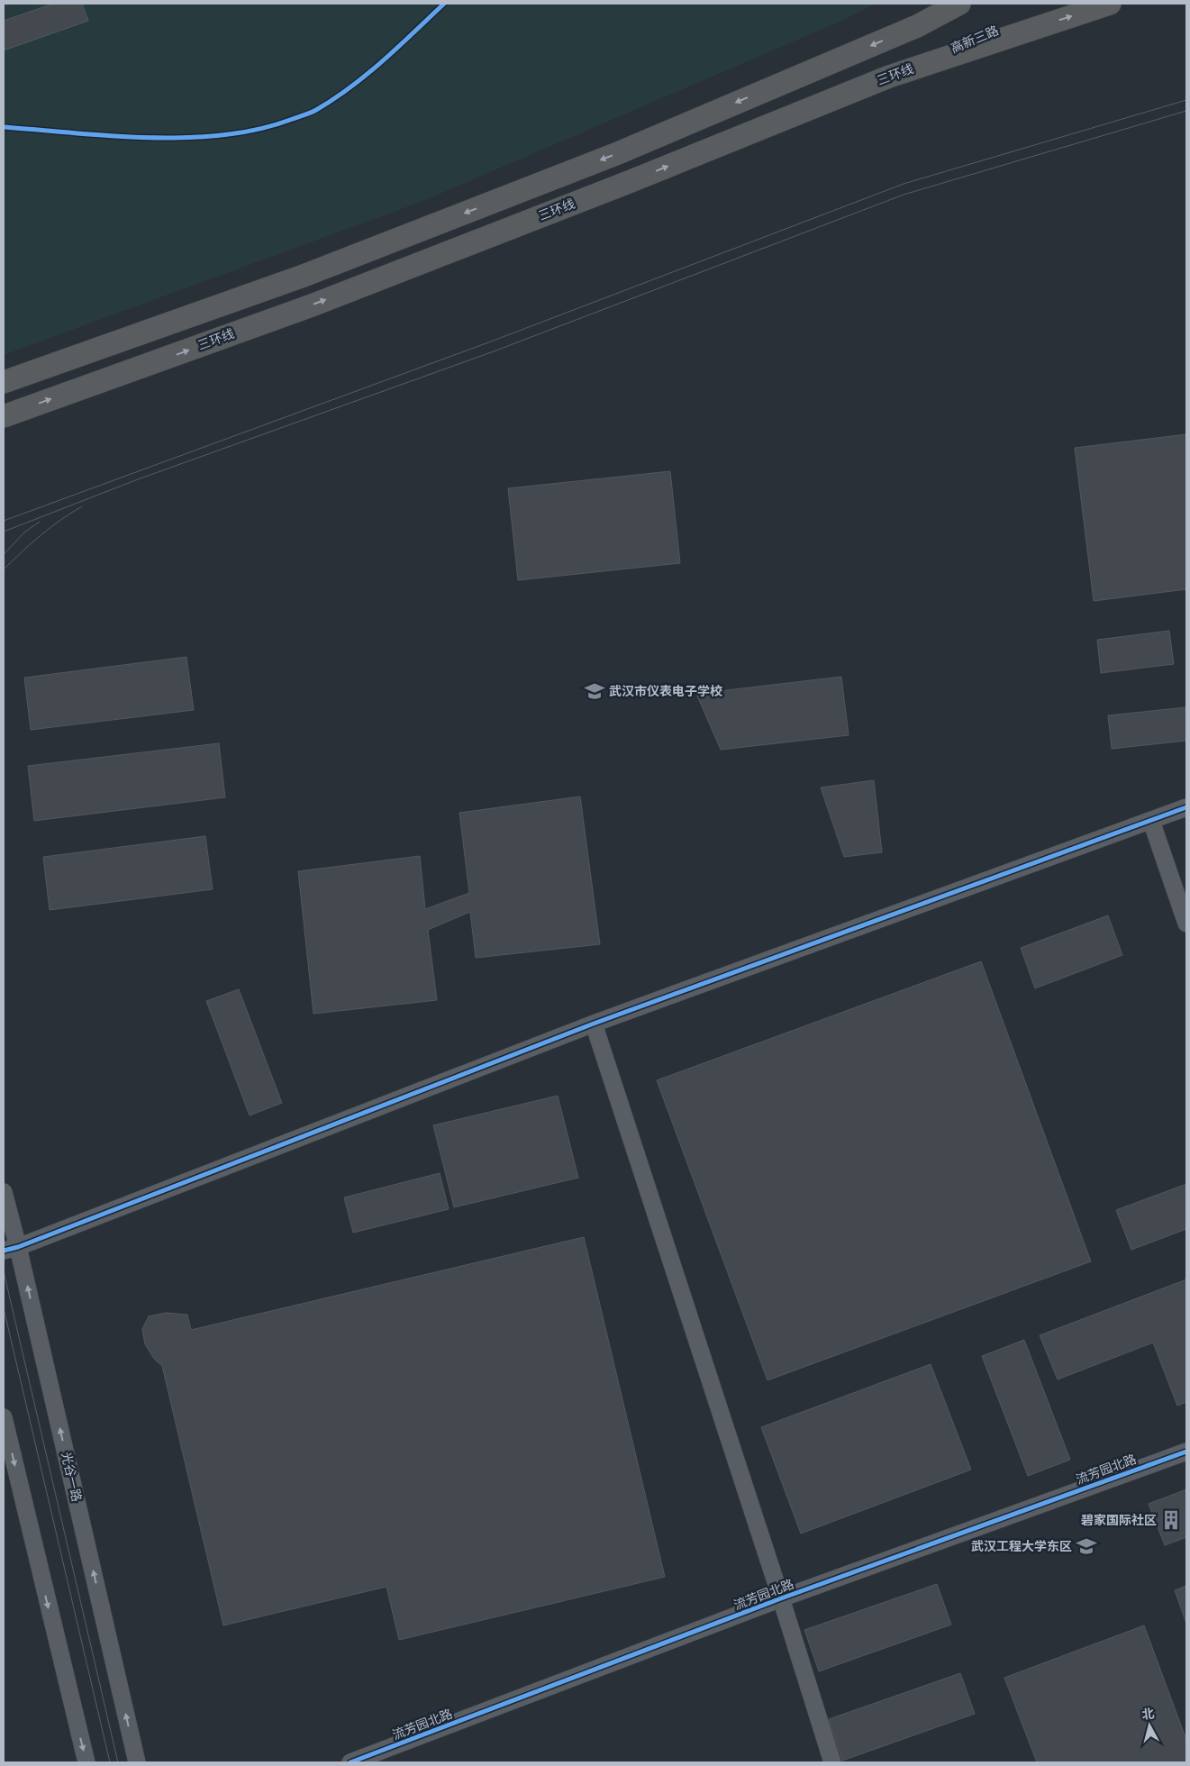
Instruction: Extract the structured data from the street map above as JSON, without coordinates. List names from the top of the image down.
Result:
{
  "streets": {
    "highway": ["高新三路", "三环线"],
    "street": ["流芳园北路", "光谷一路"]
  },
  "crossings": [
    ["高新三路", "三环线"]
  ],
  "places": {
    "school or university": ["武汉市仪表电子学校", "武汉工程大学东区"],
    "building": ["碧家国际社区"]
  },
  "north": "top"
}
